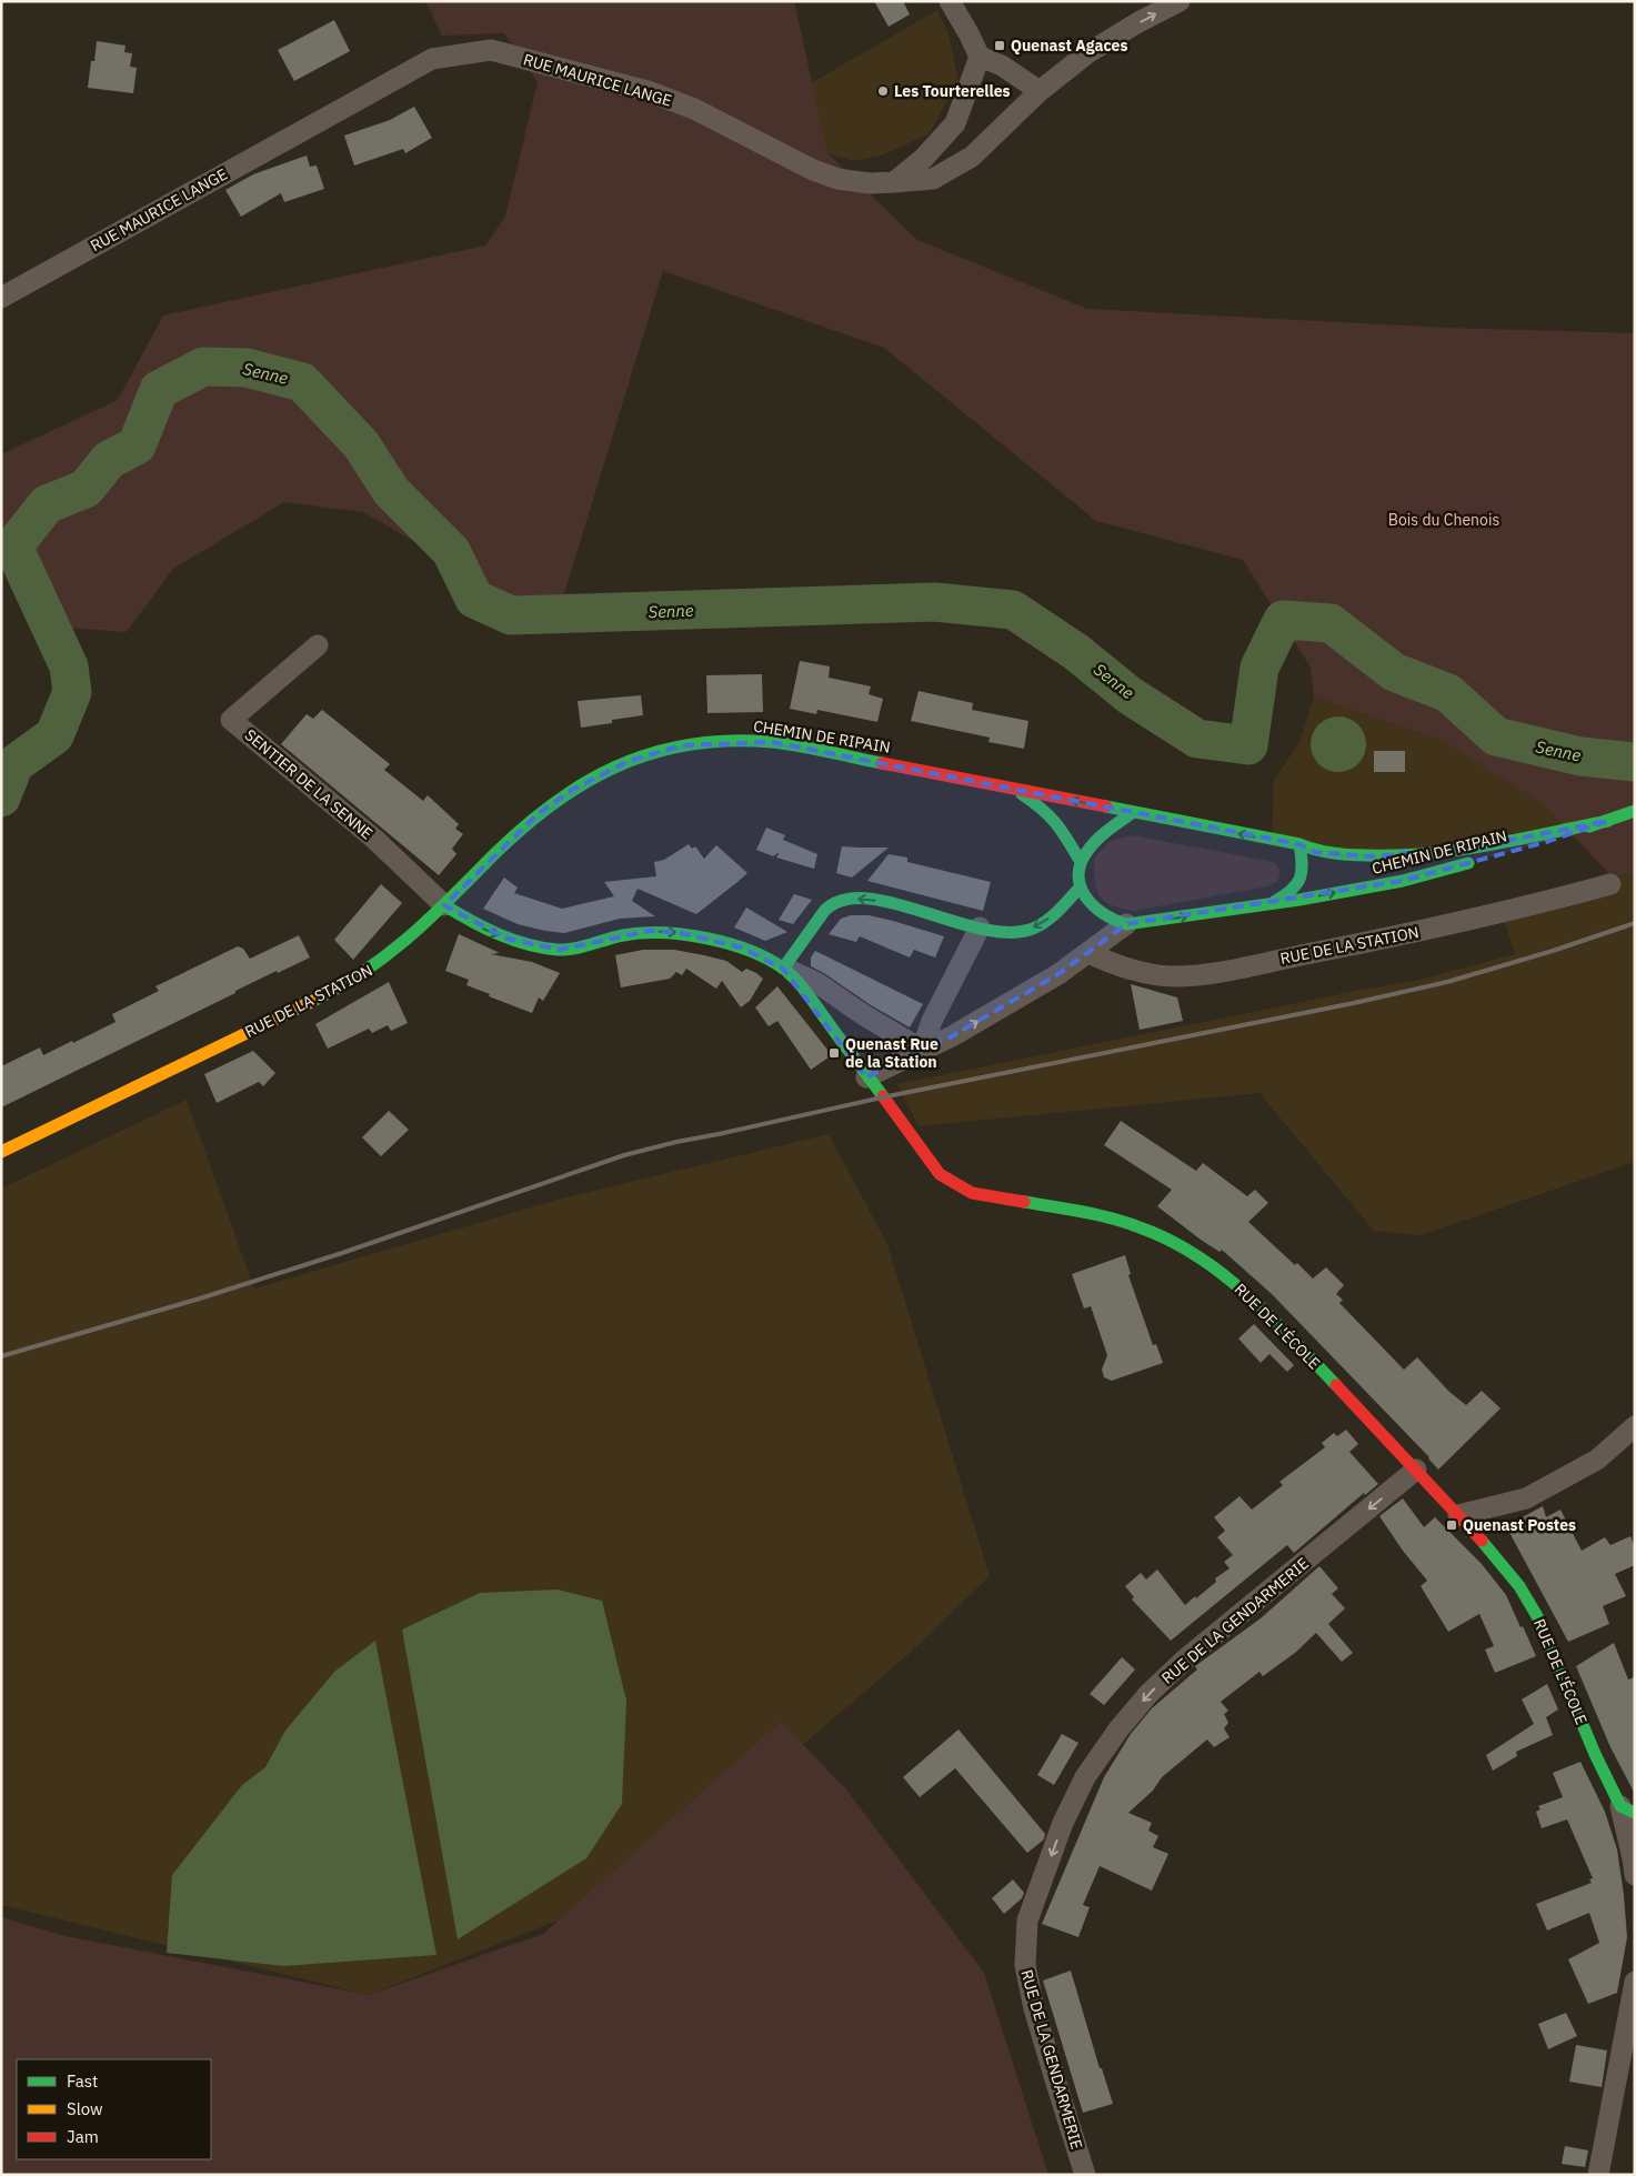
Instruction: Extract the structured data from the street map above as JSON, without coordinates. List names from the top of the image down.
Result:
{
  "streets": {
    "street": [
      "RUE MAURICE LANGE",
      "CHEMIN DE RIPAIN",
      "SENTIER DE LA SENNE",
      "RUE DE LA STATION",
      "RUE DE L'ÉCOLE",
      "RUE DE LA GENDARMERIE"
    ]
  },
  "crossings": [
    ["CHEMIN DE RIPAIN", "SENTIER DE LA SENNE"],
    ["CHEMIN DE RIPAIN", "RUE DE LA STATION"],
    ["SENTIER DE LA SENNE", "RUE DE LA STATION"],
    ["RUE DE L'ÉCOLE", "RUE DE LA GENDARMERIE"]
  ],
  "one_way": ["RUE DE LA GENDARMERIE"],
  "water": ["Senne"],
  "parks": ["Bois du Chenois"],
  "places": {
    "transit": ["Quenast Agaces", "Quenast Rue de la Station", "Quenast Postes"],
    "other": ["Les Tourterelles"]
  },
  "legend": ["Fast", "Slow", "Jam"]
}
